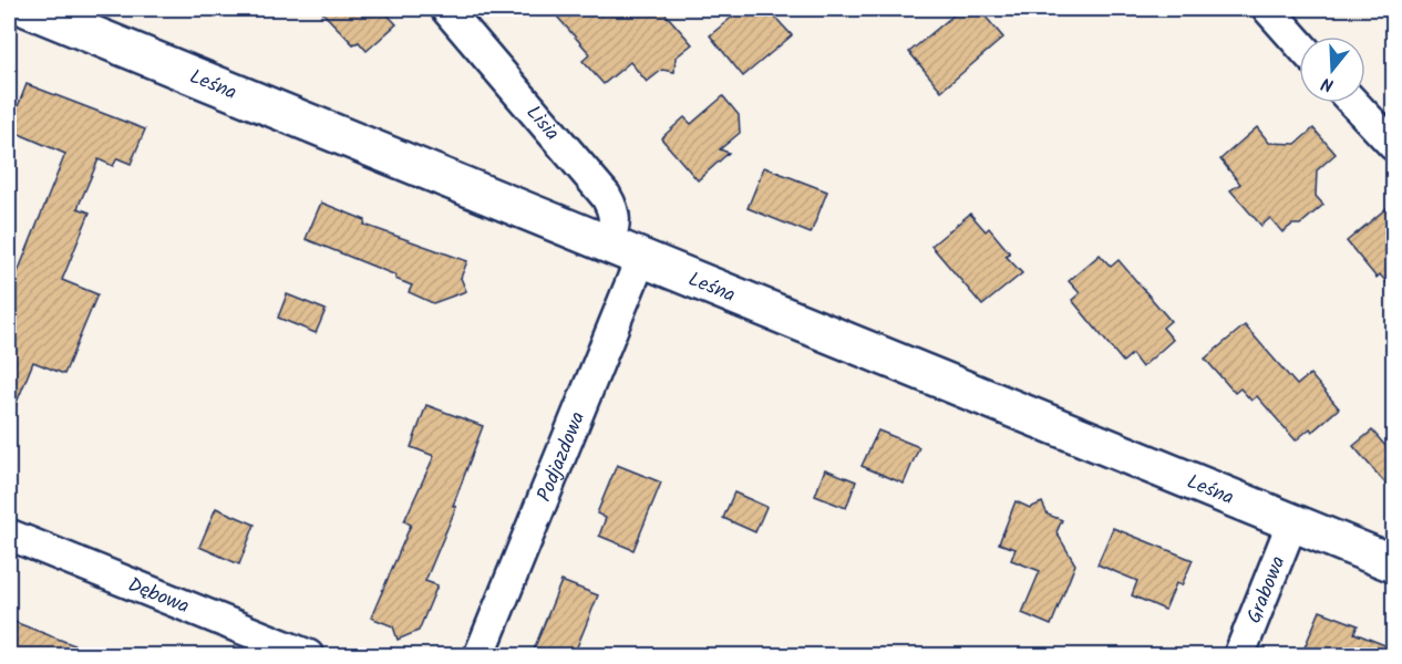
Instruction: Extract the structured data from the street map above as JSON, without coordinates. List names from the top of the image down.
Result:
{
  "streets": {
    "street": [
      "Leśna",
      "Lisia",
      "Podjazdowa",
      "Grabowa",
      "Dębowa"
    ]
  },
  "crossings": [
    ["Leśna", "Lisia"],
    ["Leśna", "Podjazdowa"],
    ["Leśna", "Grabowa"],
    ["Lisia", "Podjazdowa"]
  ],
  "north": "bottom"
}
